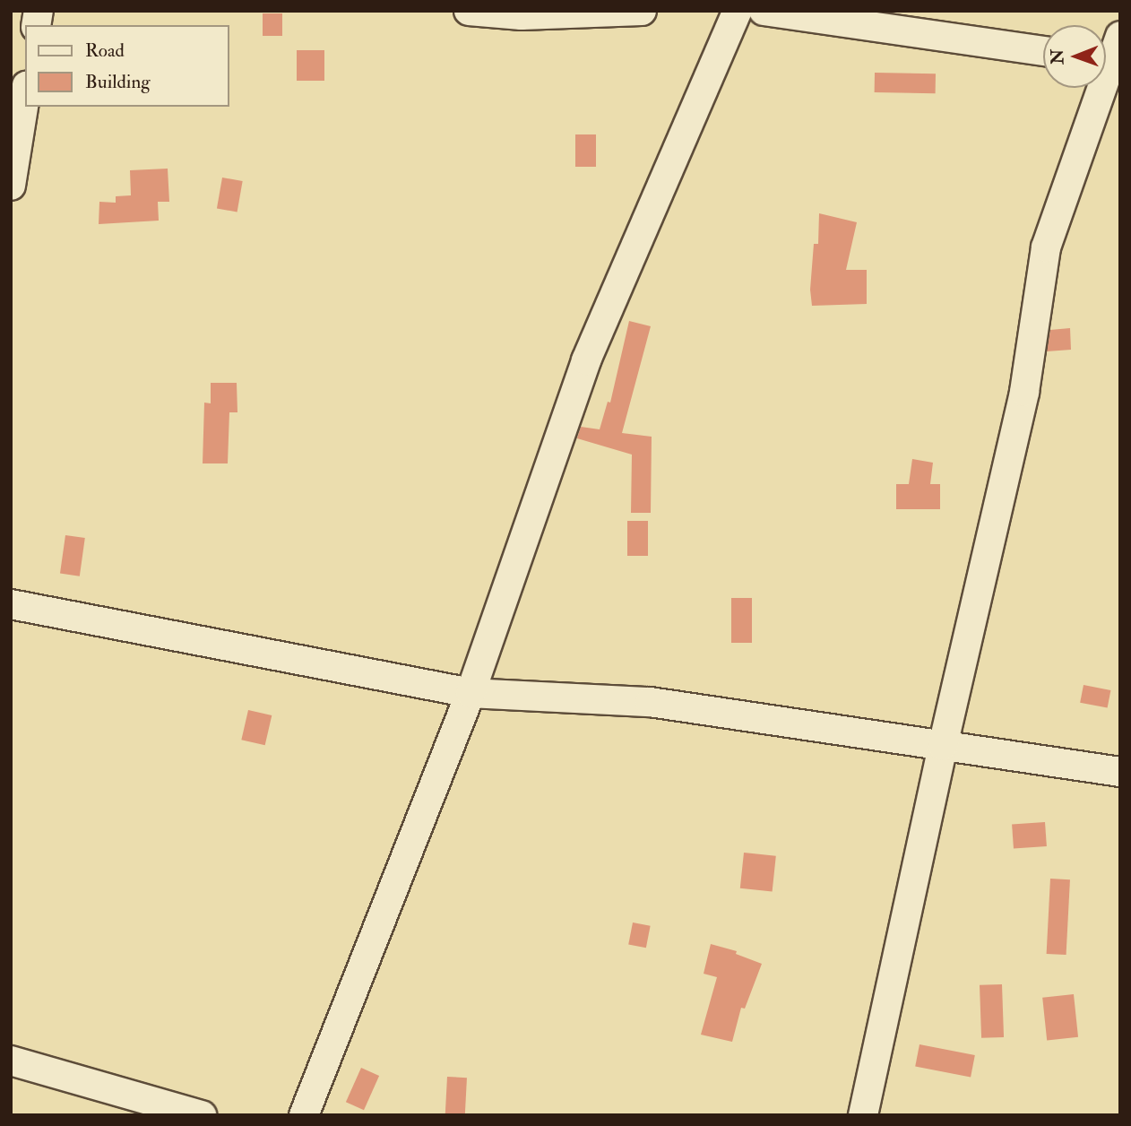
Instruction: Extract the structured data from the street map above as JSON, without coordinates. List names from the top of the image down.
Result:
{
  "legend": ["Road", "Building"],
  "north": "left"
}
